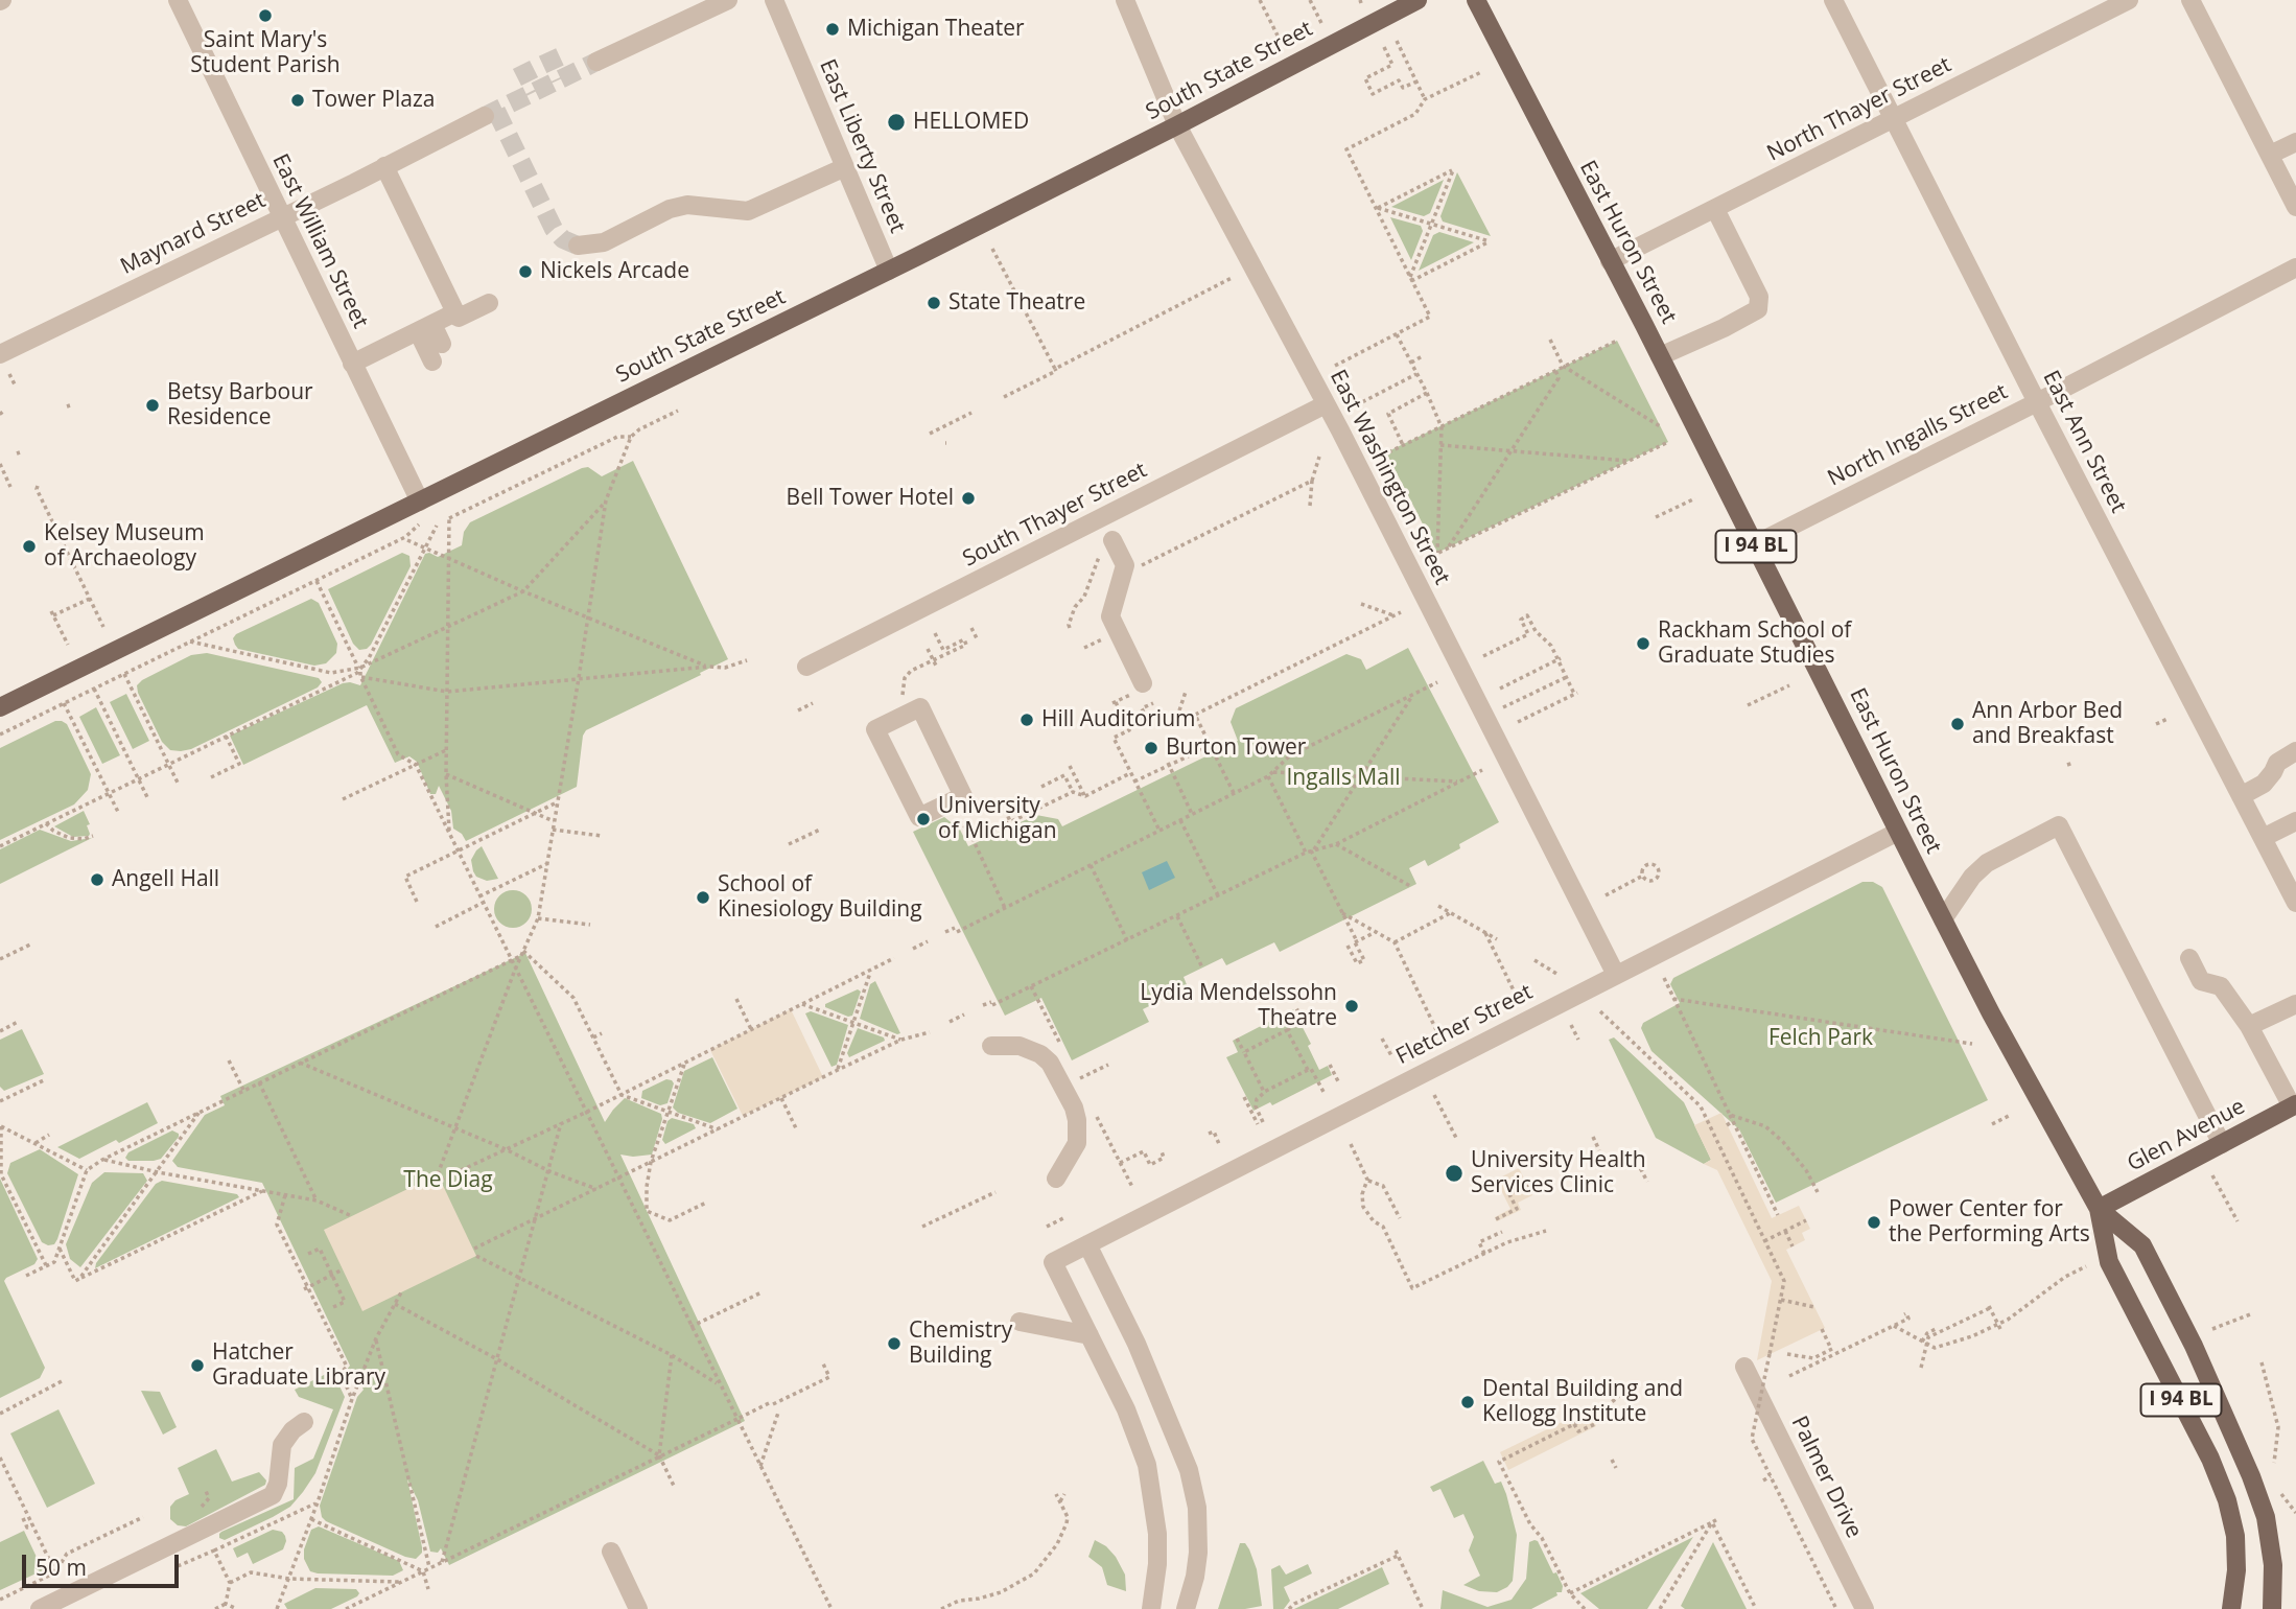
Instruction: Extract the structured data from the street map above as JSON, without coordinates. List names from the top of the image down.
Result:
{
  "streets": {
    "main road": [
      "South State Street",
      "East Huron Street",
      "I 94 BL",
      "Glen Avenue"
    ],
    "street": [
      "North Thayer Street",
      "East Liberty Street",
      "Maynard Street",
      "East William Street",
      "North Ingalls Street",
      "East Ann Street",
      "East Washington Street",
      "South Thayer Street",
      "Fletcher Street",
      "Palmer Drive"
    ]
  },
  "crossings": [
    ["South State Street", "East Liberty Street"],
    ["South State Street", "East William Street"],
    ["South State Street", "East Washington Street"],
    ["North Thayer Street", "East Huron Street"],
    ["North Thayer Street", "East Ann Street"],
    ["Maynard Street", "East William Street"],
    ["East Huron Street", "North Ingalls Street"],
    ["East Huron Street", "Fletcher Street"],
    ["East Huron Street", "Glen Avenue"],
    ["North Ingalls Street", "East Ann Street"],
    ["East Washington Street", "South Thayer Street"],
    ["East Washington Street", "Fletcher Street"]
  ],
  "parks": ["Ingalls Mall", "Felch Park", "The Diag"],
  "places": [
    "Saint Mary's Student Parish",
    "Michigan Theater",
    "Tower Plaza",
    "HELLOMED",
    "Nickels Arcade",
    "State Theatre",
    "Betsy Barbour Residence",
    "Bell Tower Hotel",
    "Kelsey Museum of Archaeology",
    "Rackham School of Graduate Studies",
    "Hill Auditorium",
    "Ann Arbor Bed and Breakfast",
    "Burton Tower",
    "University of Michigan",
    "Angell Hall",
    "School of Kinesiology Building",
    "Lydia Mendelssohn Theatre",
    "University Health Services Clinic",
    "Power Center for the Performing Arts",
    "Chemistry Building",
    "Hatcher Graduate Library",
    "Dental Building and Kellogg Institute"
  ],
  "scale_bar": "50 m"
}
